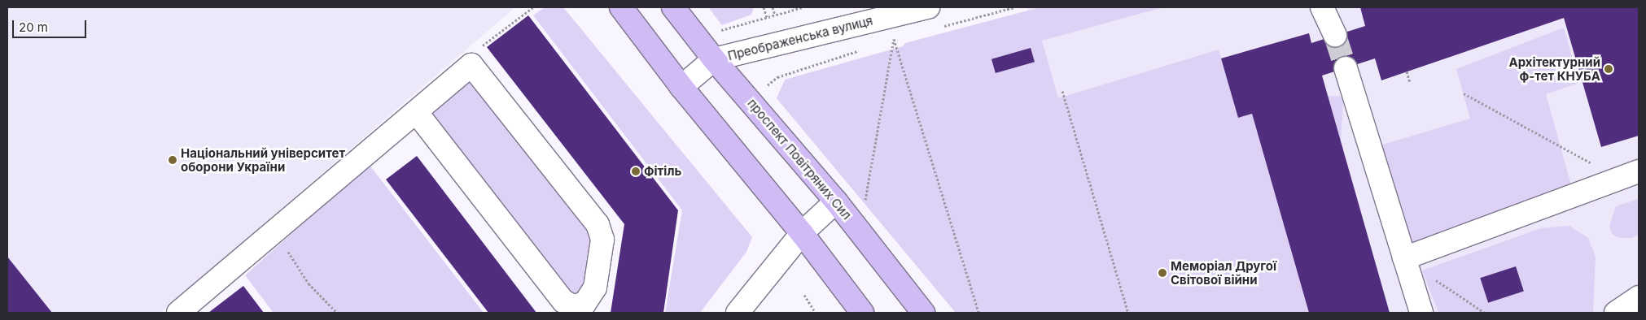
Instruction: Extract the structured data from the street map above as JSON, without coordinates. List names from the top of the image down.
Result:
{
  "streets": {
    "main road": ["проспект Повітряних Сил"],
    "street": ["Преображенська вулиця"]
  },
  "crossings": [
    ["Преображенська вулиця", "проспект Повітряних Сил"]
  ],
  "places": [
    "Архітектурний ф-тет КНУБА",
    "Національний університет оборони України",
    "Фітіль",
    "Меморіал Другої Світової війни"
  ],
  "scale_bar": "20 m"
}
